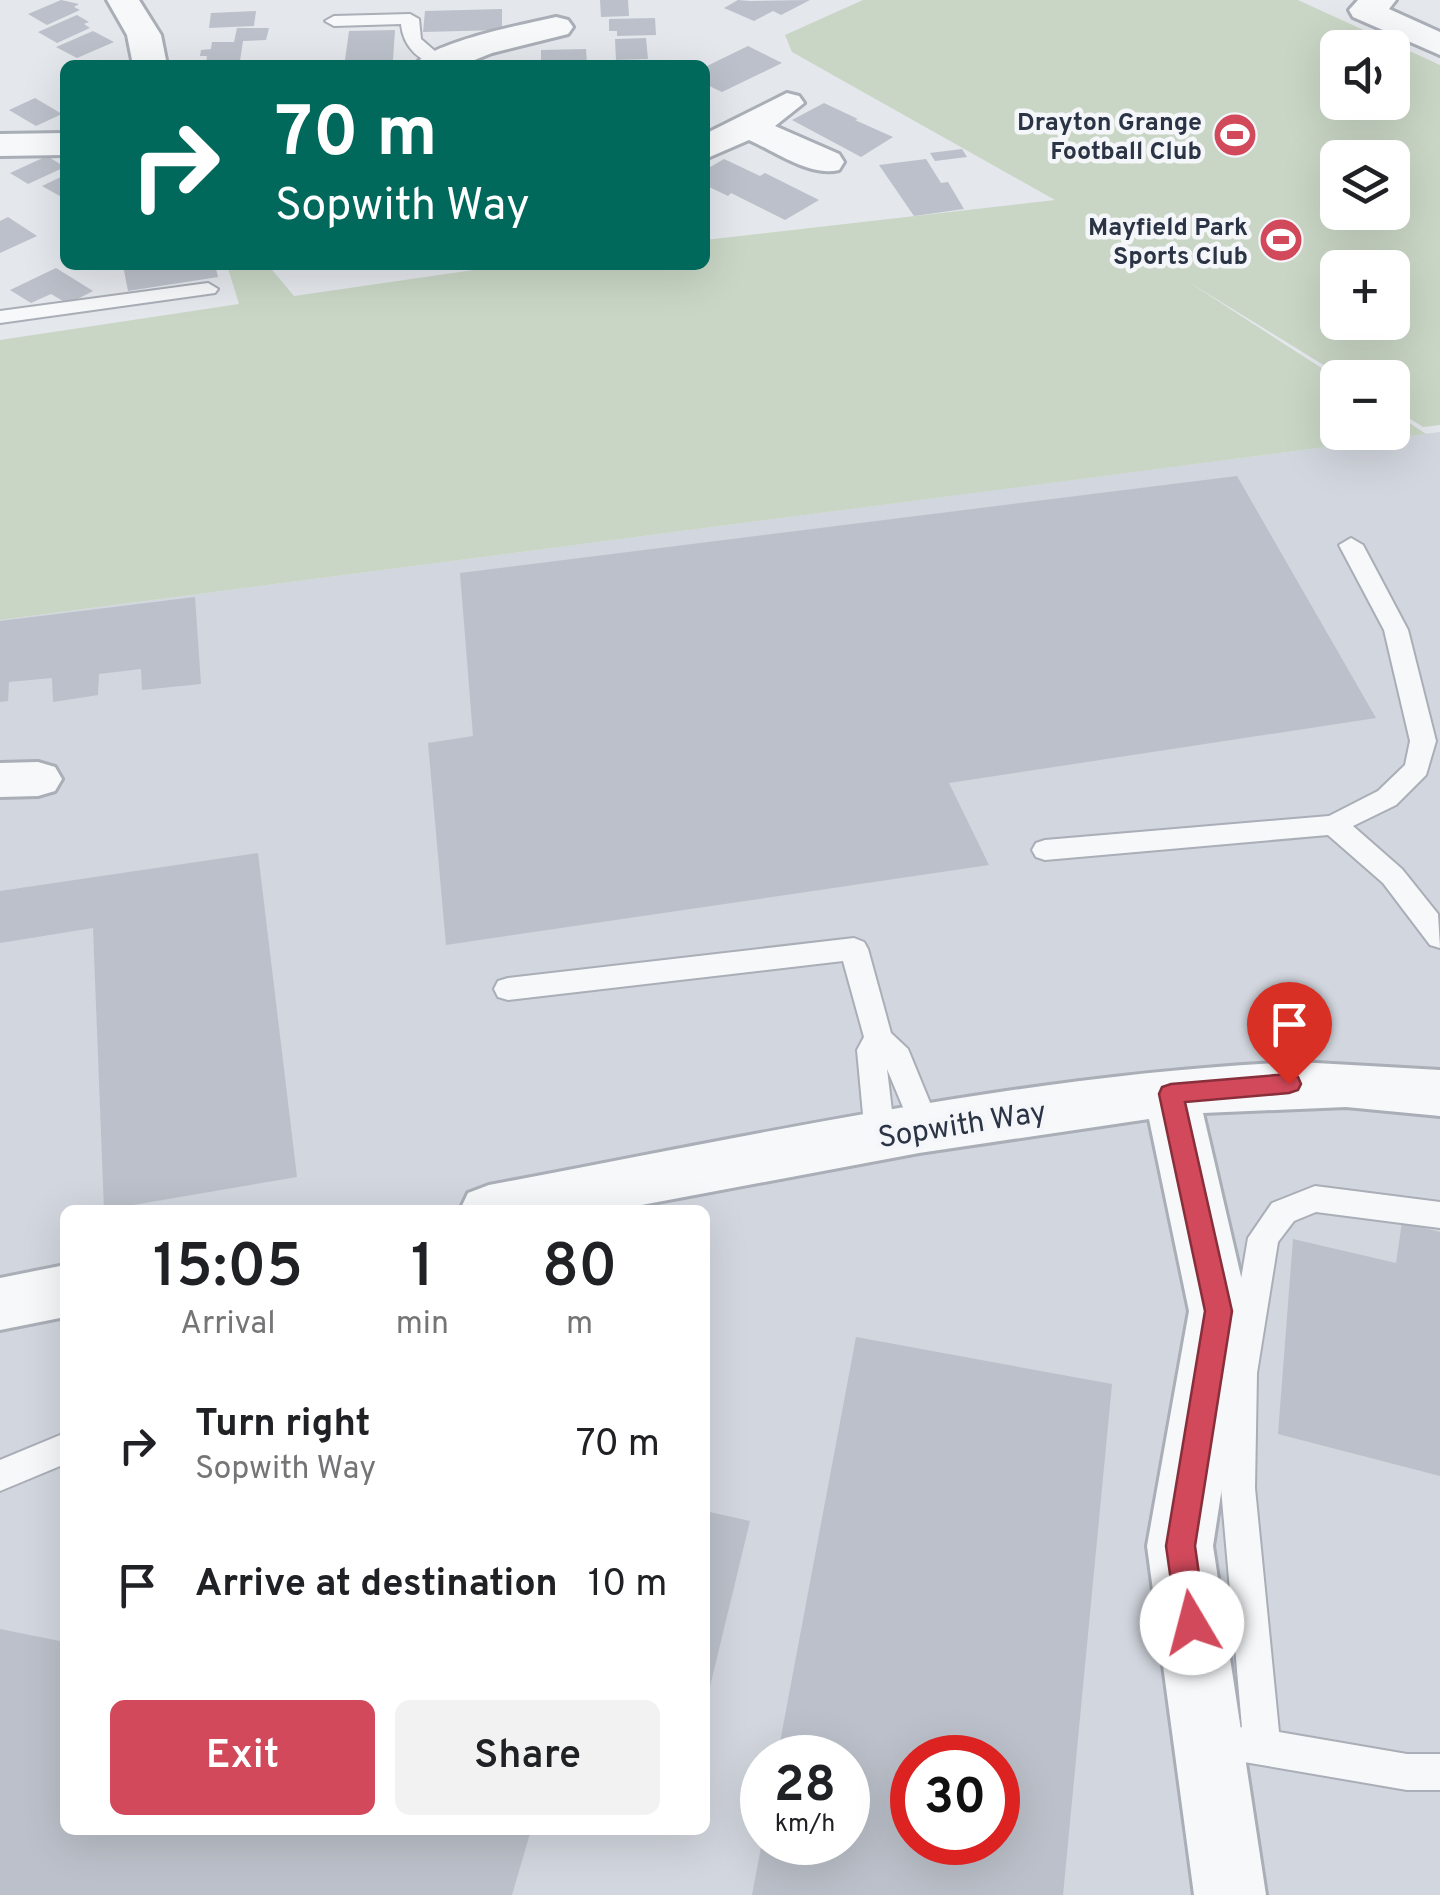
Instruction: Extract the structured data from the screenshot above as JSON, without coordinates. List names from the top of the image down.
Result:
{
  "streets": {
    "street": ["Sopwith Way"]
  },
  "places": {
    "sports": ["Drayton Grange Football Club", "Mayfield Park Sports Club"]
  },
  "page": {
    "map_buttons": ["+", "−"],
    "turn": ["70 m", "Sopwith Way"],
    "eta": [
      "15:05",
      "Arrival",
      "1",
      "min",
      "80",
      "m"
    ],
    "list": [
      {
        "name": "Turn right",
        "note": "Sopwith Way",
        "value": "70 m"
      },
      {
        "name": "Arrive at destination",
        "value": "10 m"
      }
    ],
    "buttons": ["Exit", "Share"],
    "speed": "28 km/h",
    "limit": "30"
  }
}
